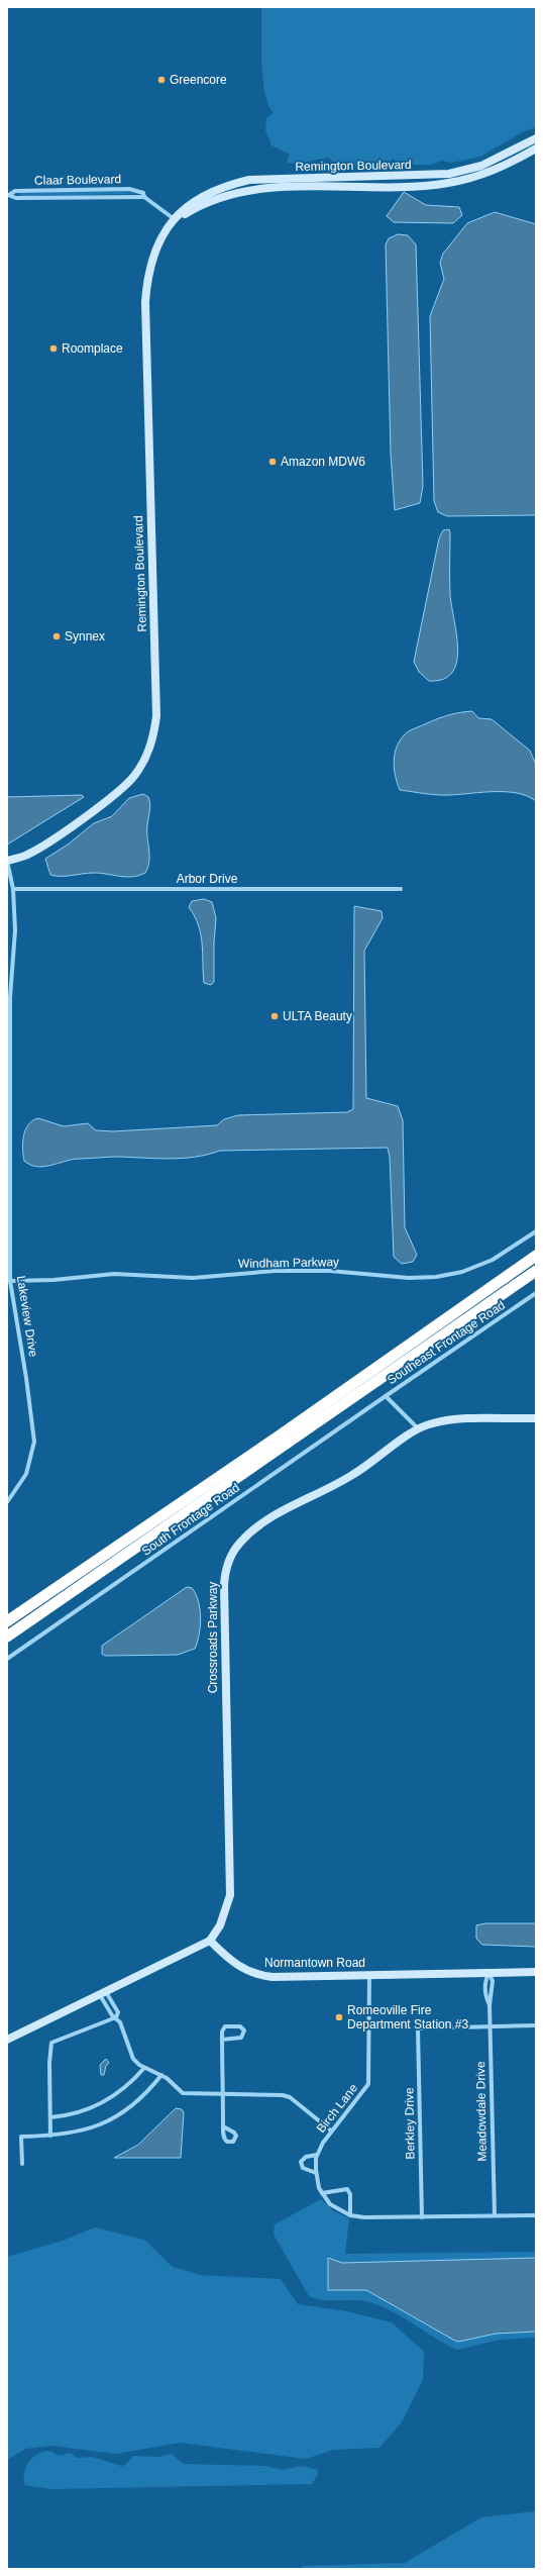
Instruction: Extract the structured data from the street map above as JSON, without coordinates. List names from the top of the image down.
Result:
{
  "streets": {
    "street": [
      "Remington Boulevard",
      "Claar Boulevard",
      "Arbor Drive",
      "Windham Parkway",
      "Lakeview Drive",
      "Southeast Frontage Road",
      "South Frontage Road",
      "Crossroads Parkway",
      "Normantown Road",
      "Birch Lane",
      "Meadowdale Drive",
      "Berkley Drive"
    ]
  },
  "crossings": [
    ["Remington Boulevard", "Claar Boulevard"],
    ["Remington Boulevard", "Lakeview Drive"],
    ["Arbor Drive", "Lakeview Drive"],
    ["Windham Parkway", "Lakeview Drive"],
    ["Southeast Frontage Road", "South Frontage Road"],
    ["Southeast Frontage Road", "Crossroads Parkway"],
    ["Crossroads Parkway", "Normantown Road"],
    ["Normantown Road", "Birch Lane"],
    ["Normantown Road", "Meadowdale Drive"],
    ["Birch Lane", "Meadowdale Drive"],
    ["Birch Lane", "Berkley Drive"],
    ["Meadowdale Drive", "Berkley Drive"]
  ],
  "places": [
    "Greencore",
    "Roomplace",
    "Amazon MDW6",
    "Synnex",
    "ULTA Beauty",
    "Romeoville Fire Department Station #3"
  ]
}
